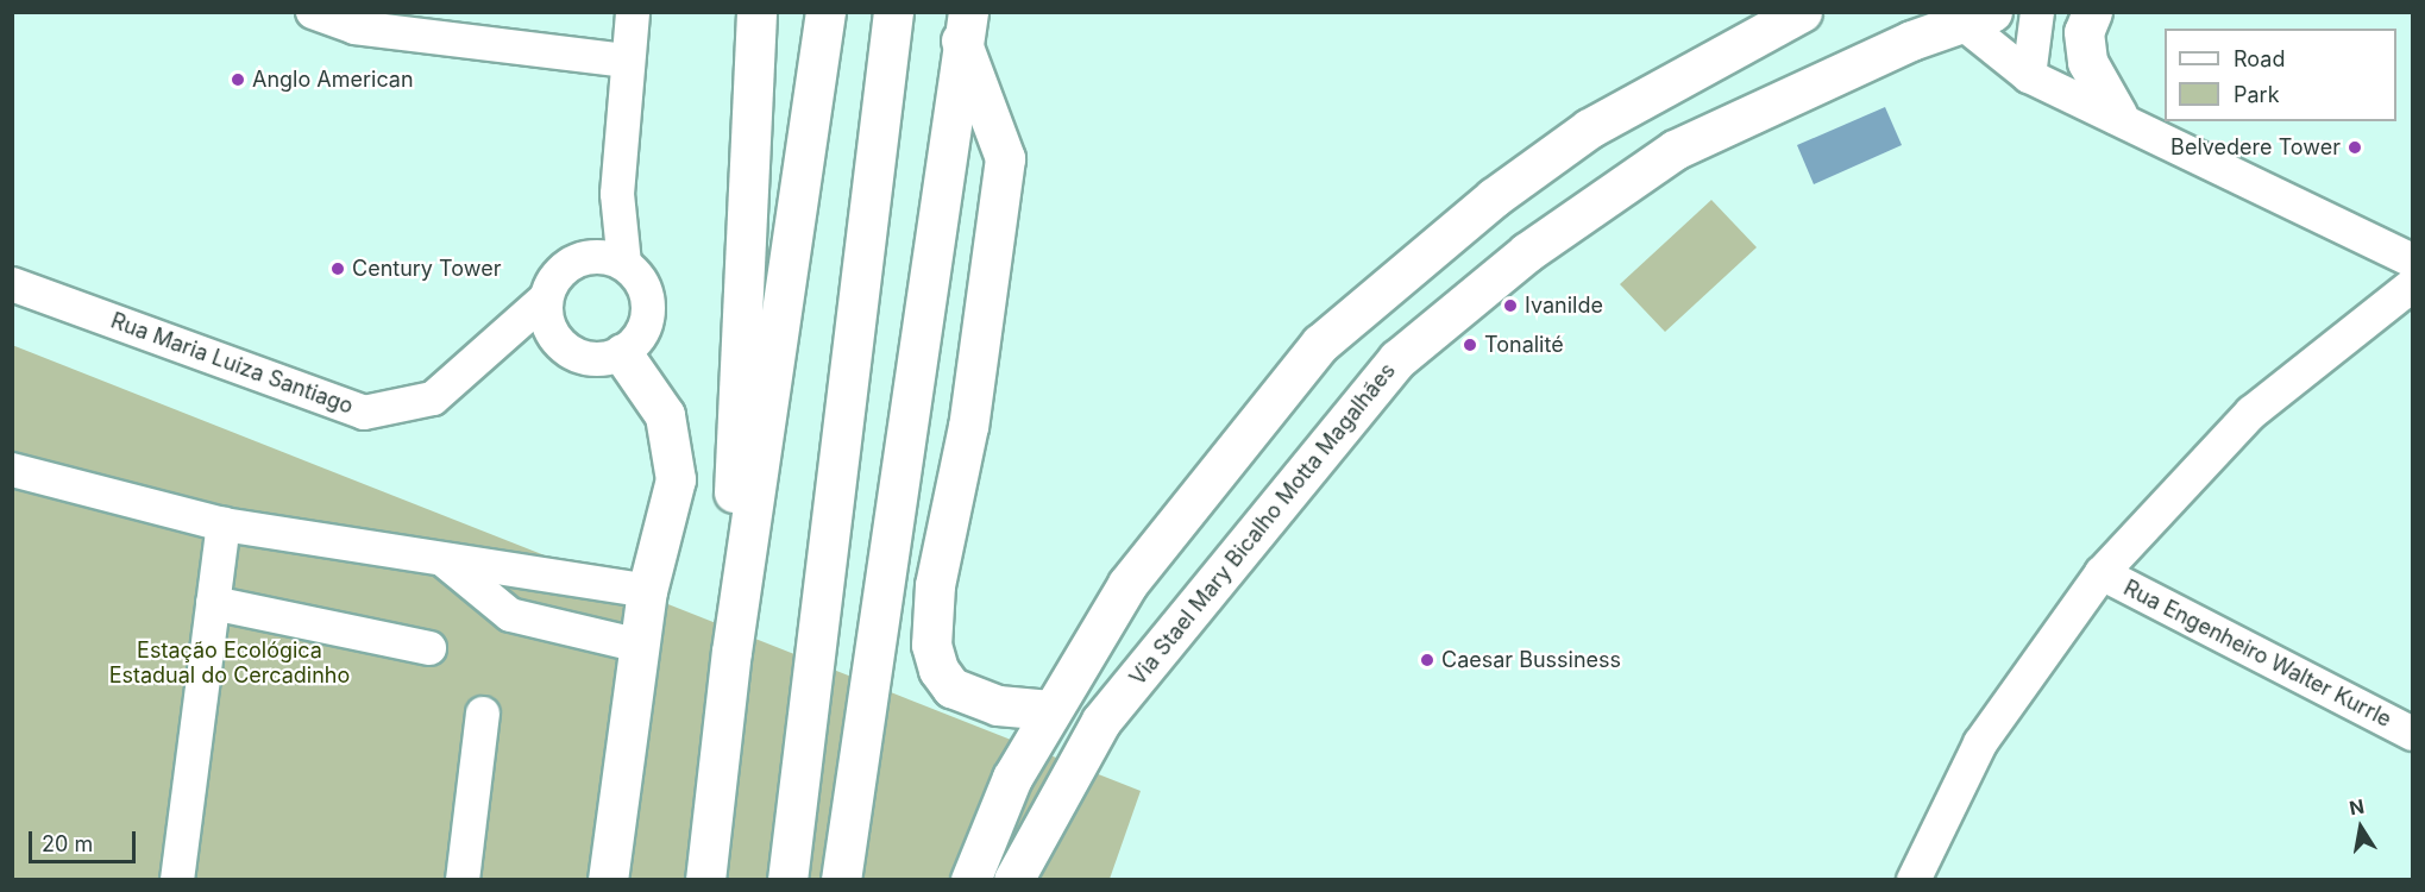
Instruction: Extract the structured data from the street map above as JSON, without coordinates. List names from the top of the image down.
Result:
{
  "streets": {
    "highway": ["Via Stael Mary Bicalho Motta Magalhães"],
    "street": ["Rua Maria Luiza Santiago", "Rua Engenheiro Walter Kurrle"]
  },
  "parks": ["Estação Ecológica Estadual do Cercadinho"],
  "places": [
    "Anglo American",
    "Belvedere Tower",
    "Century Tower",
    "Ivanilde",
    "Tonalité",
    "Caesar Bussiness"
  ],
  "legend": ["Road", "Park"],
  "scale_bar": "20 m",
  "north": "top"
}
